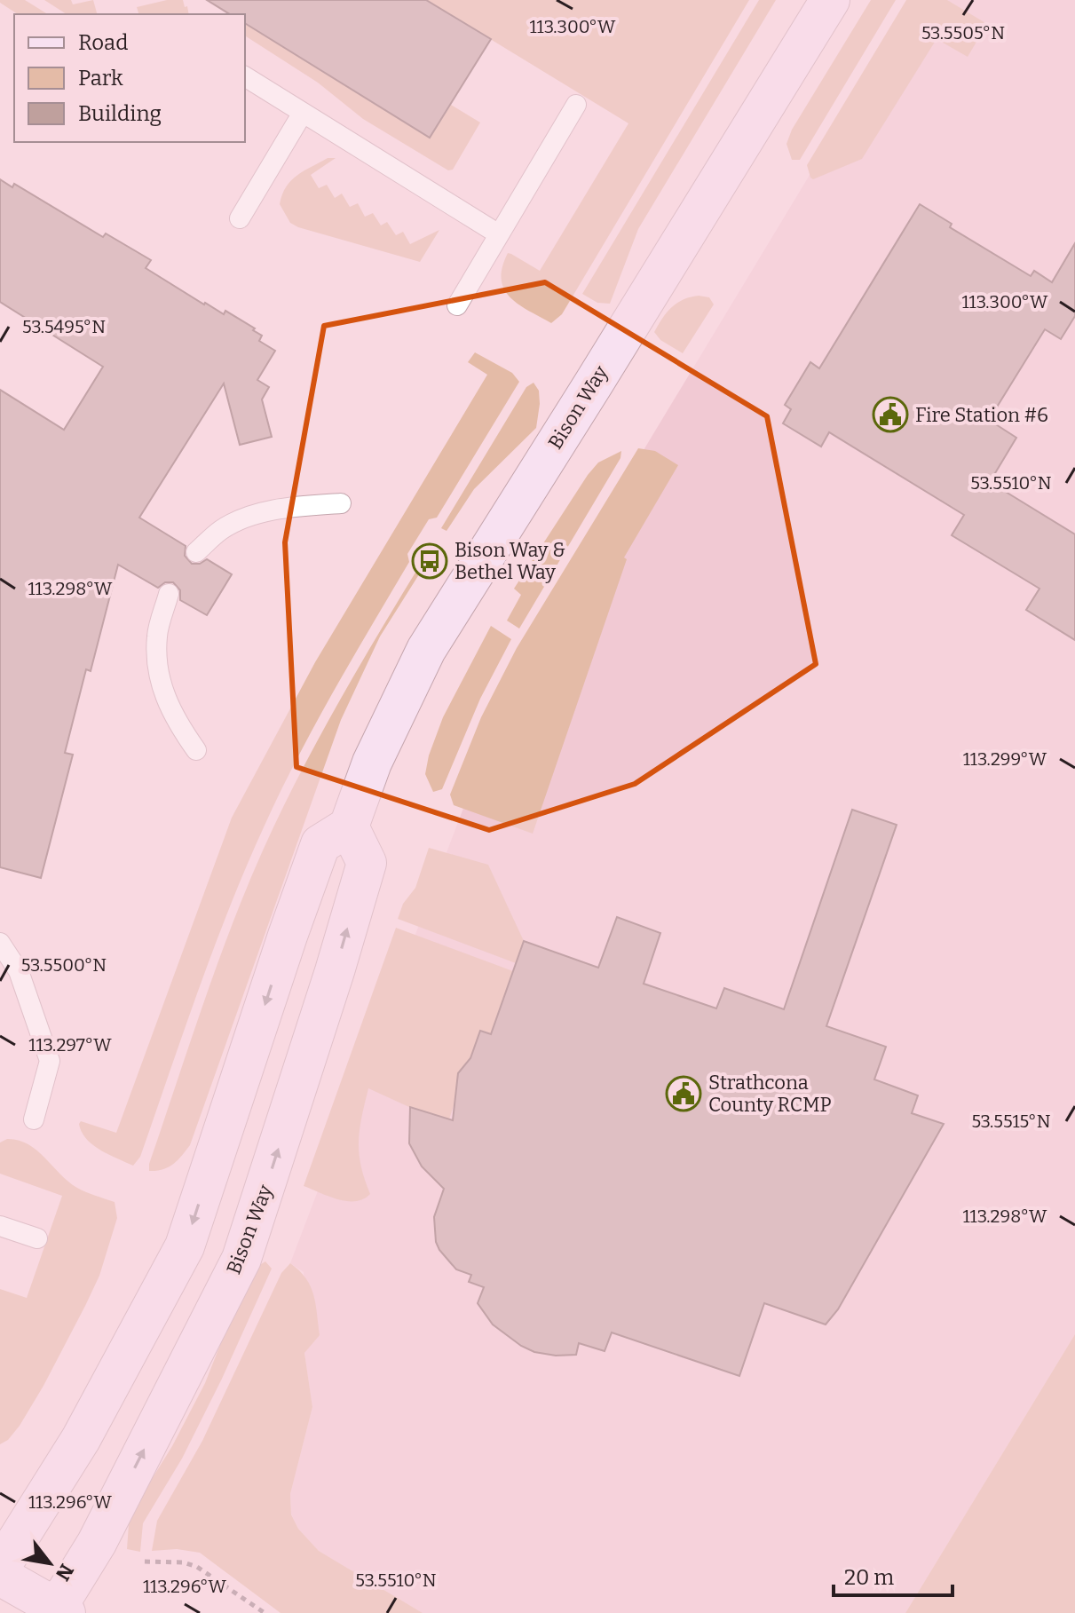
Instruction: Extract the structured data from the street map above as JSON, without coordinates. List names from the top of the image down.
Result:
{
  "streets": {
    "street": ["Bison Way"]
  },
  "places": {
    "public building": ["Fire Station #6", "Strathcona County RCMP"],
    "bus stop": ["Bison Way & Bethel Way"]
  },
  "legend": ["Road", "Park", "Building"],
  "scale_bar": "20 m",
  "north": "bottom right",
  "coordinates": [
    "113.300°W",
    "53.5505°N",
    "53.5495°N",
    "53.5510°N",
    "113.298°W",
    "113.299°W",
    "53.5500°N",
    "113.297°W",
    "53.5515°N",
    "113.296°W"
  ]
}
